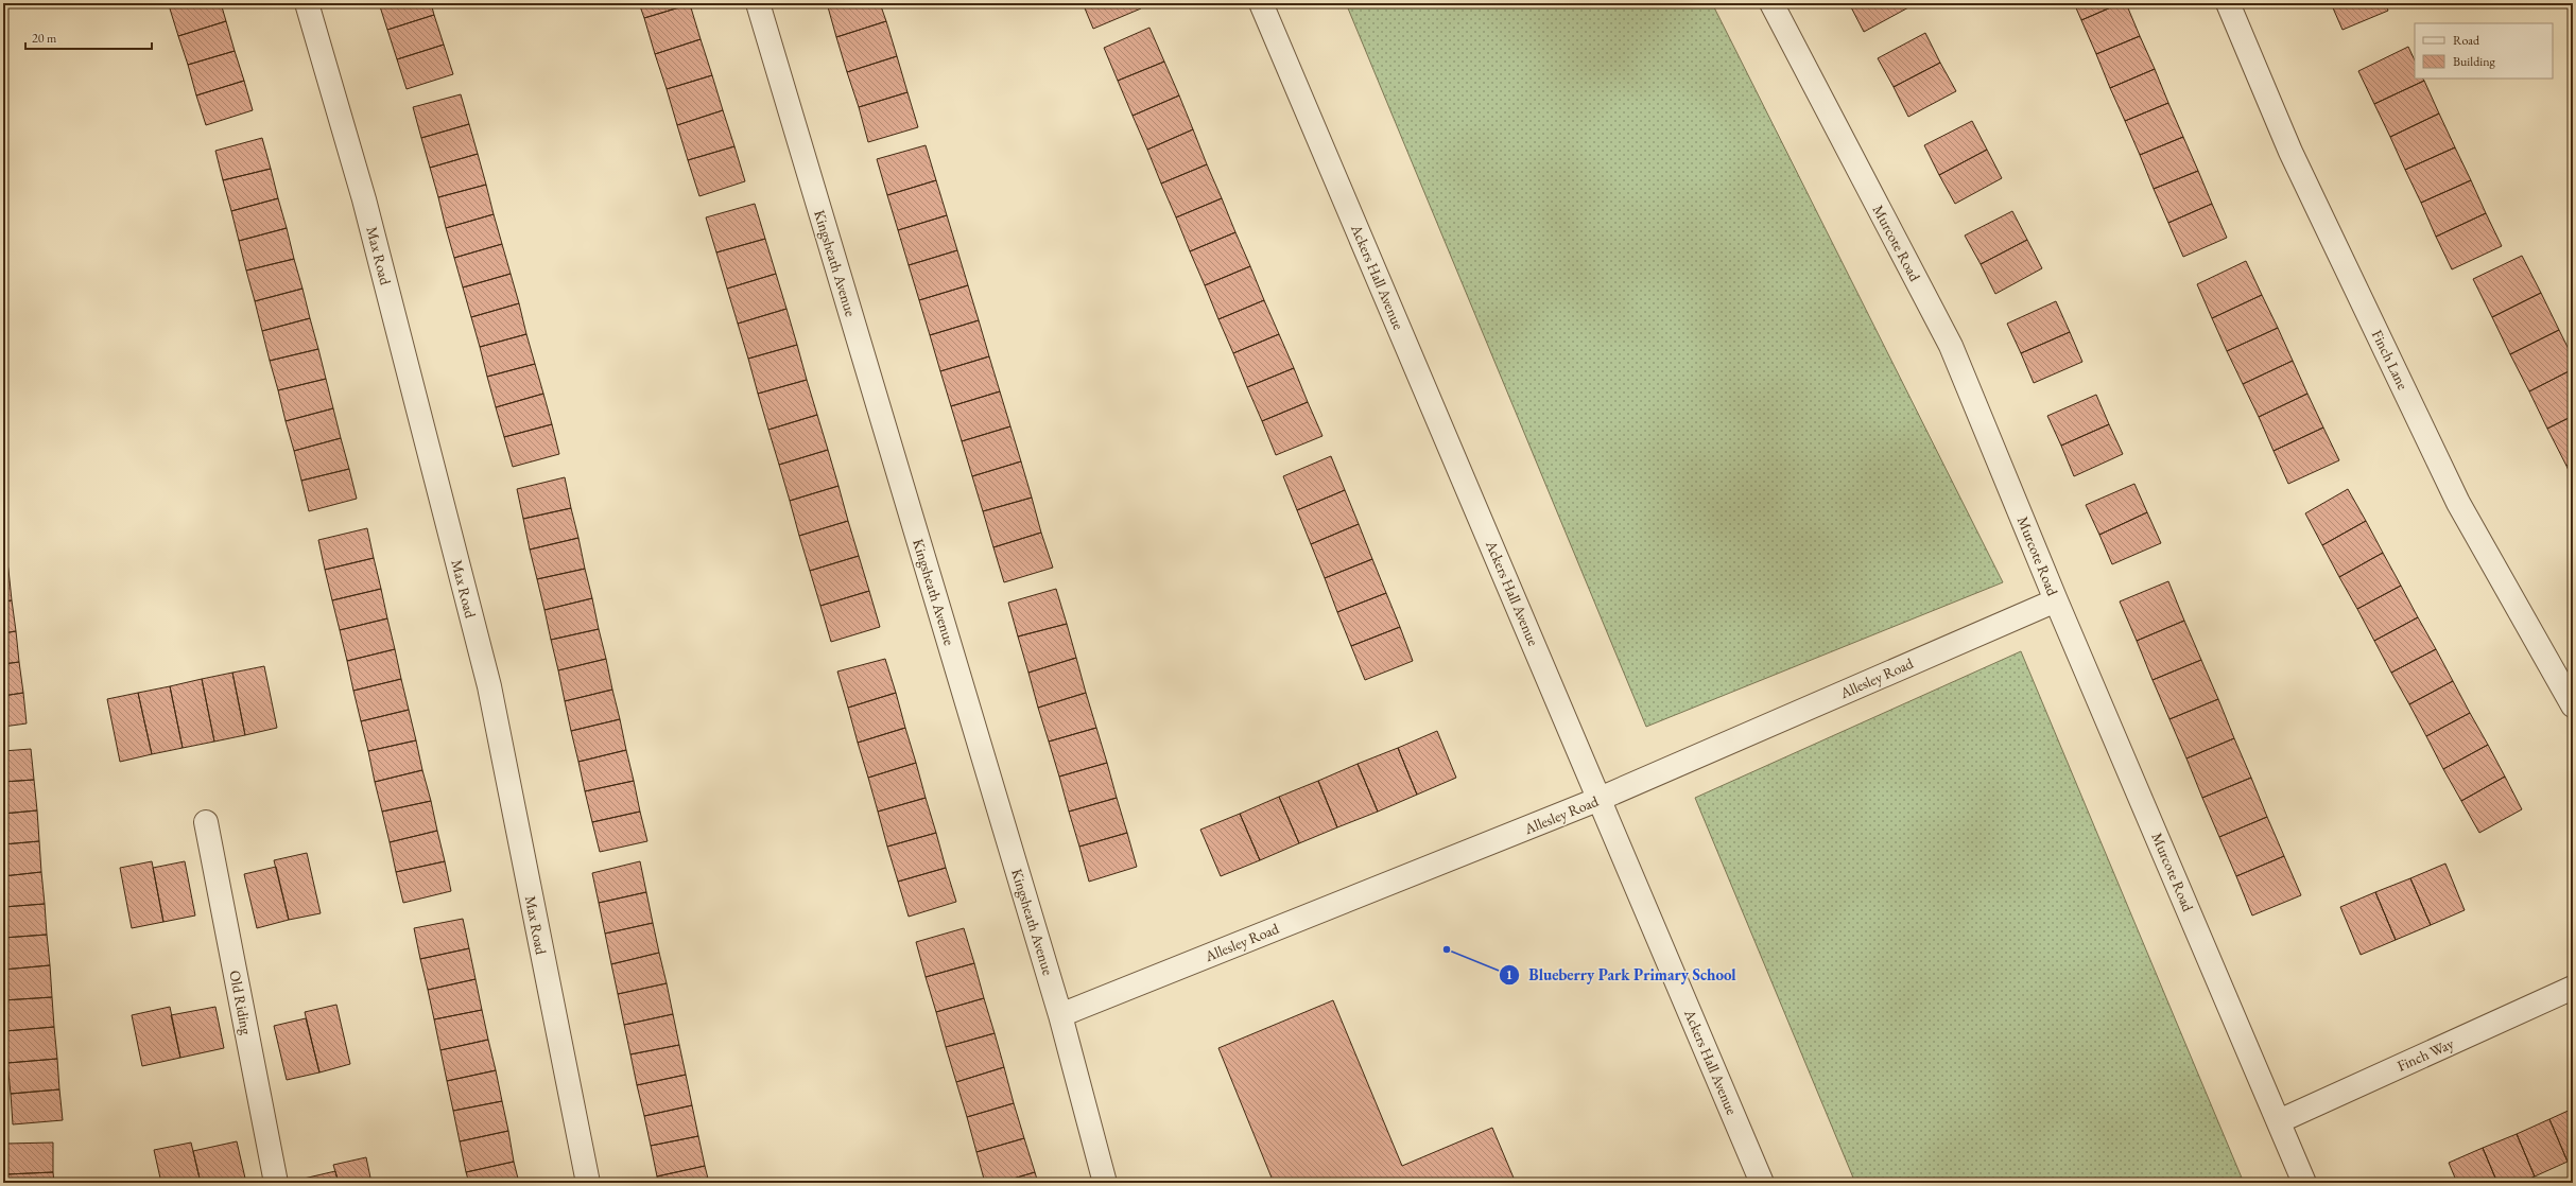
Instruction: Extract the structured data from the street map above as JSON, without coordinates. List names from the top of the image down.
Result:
{
  "streets": {
    "street": [
      "Murcote Road",
      "Max Road",
      "Kingsheath Avenue",
      "Ackers Hall Avenue",
      "Finch Lane",
      "Allesley Road",
      "Old Riding",
      "Finch Way"
    ]
  },
  "crossings": [
    ["Murcote Road", "Allesley Road"],
    ["Murcote Road", "Finch Way"],
    ["Kingsheath Avenue", "Allesley Road"],
    ["Ackers Hall Avenue", "Allesley Road"]
  ],
  "places": ["Blueberry Park Primary School"],
  "legend": ["Road", "Building"],
  "scale_bar": "20 m"
}
